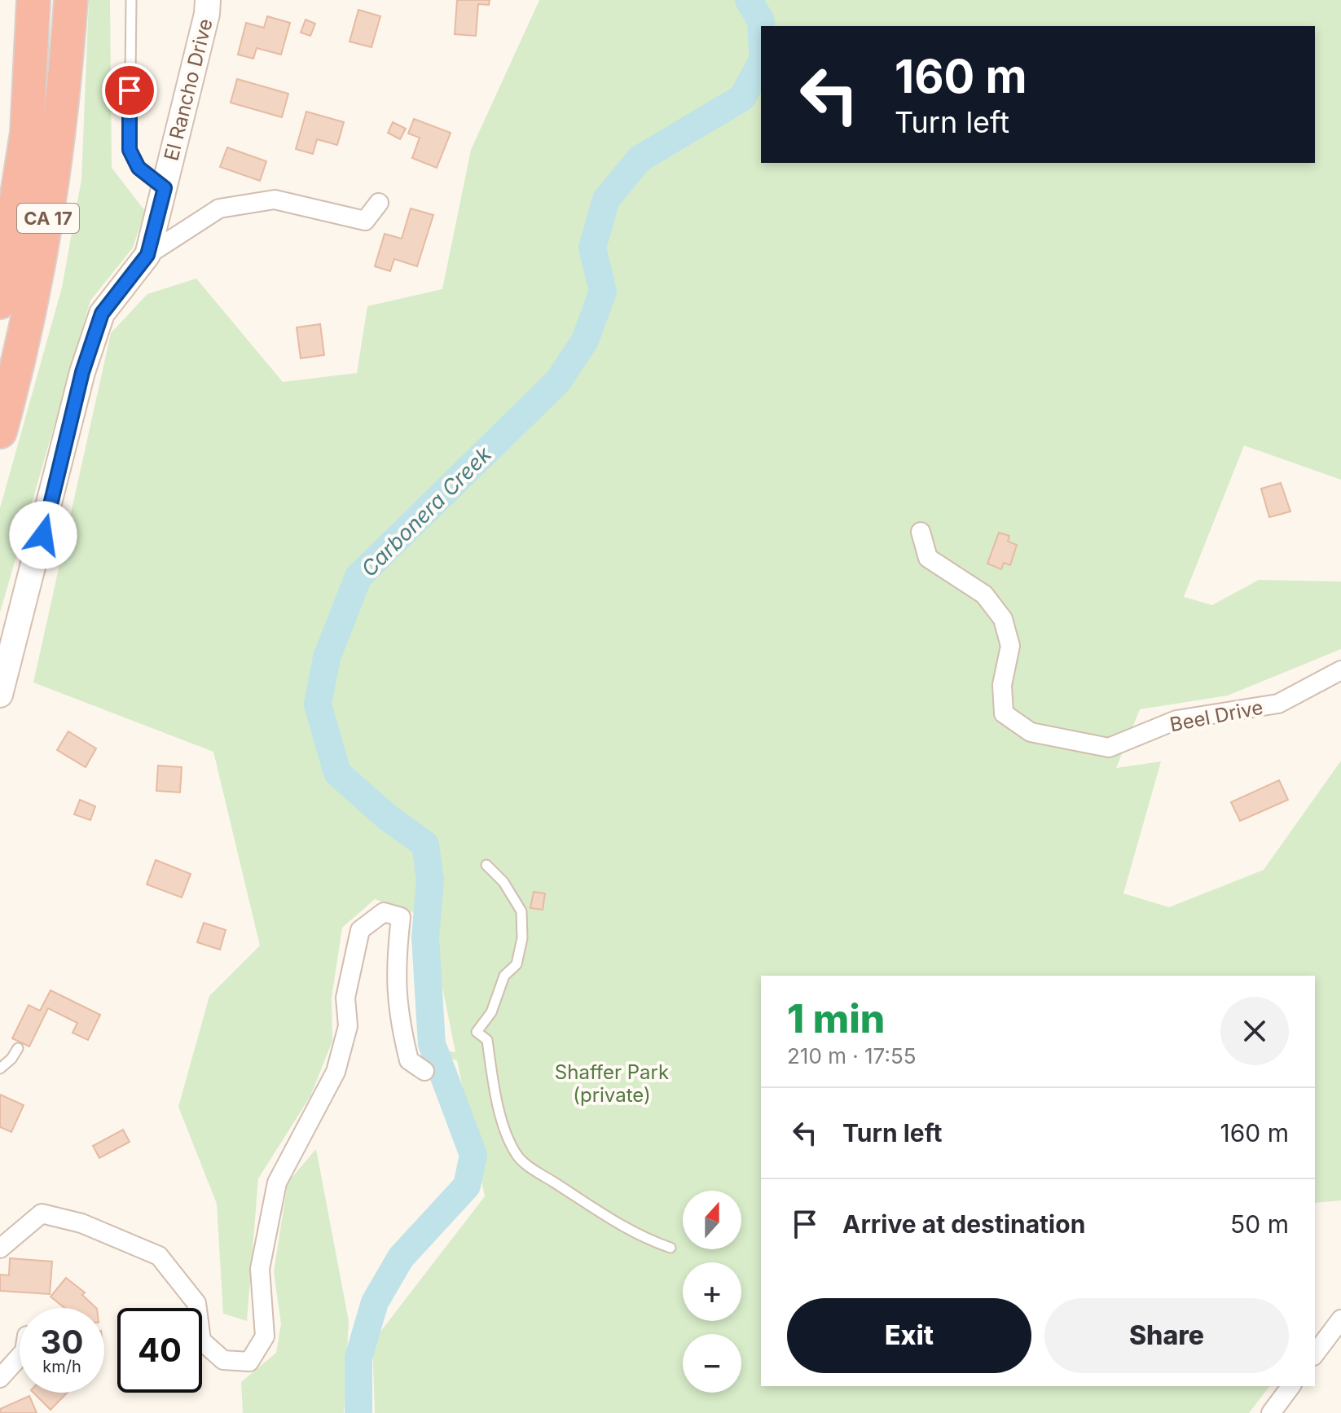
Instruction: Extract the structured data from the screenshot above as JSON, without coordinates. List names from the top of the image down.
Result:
{
  "streets": {
    "highway": ["CA 17"],
    "street": ["El Rancho Drive", "Beel Drive"]
  },
  "water": ["Carbonera Creek"],
  "parks": ["Shaffer Park (private)"],
  "north": "top",
  "page": {
    "turn": ["160 m", "Turn left"],
    "heading": ["1 min", "210 m · 17:55"],
    "list": [
      {
        "name": "Turn left",
        "value": "160 m"
      },
      {
        "name": "Arrive at destination",
        "value": "50 m"
      }
    ],
    "map_buttons": ["+", "−"],
    "buttons": ["Exit", "Share"],
    "speed": "30 km/h",
    "limit": "40"
  }
}
